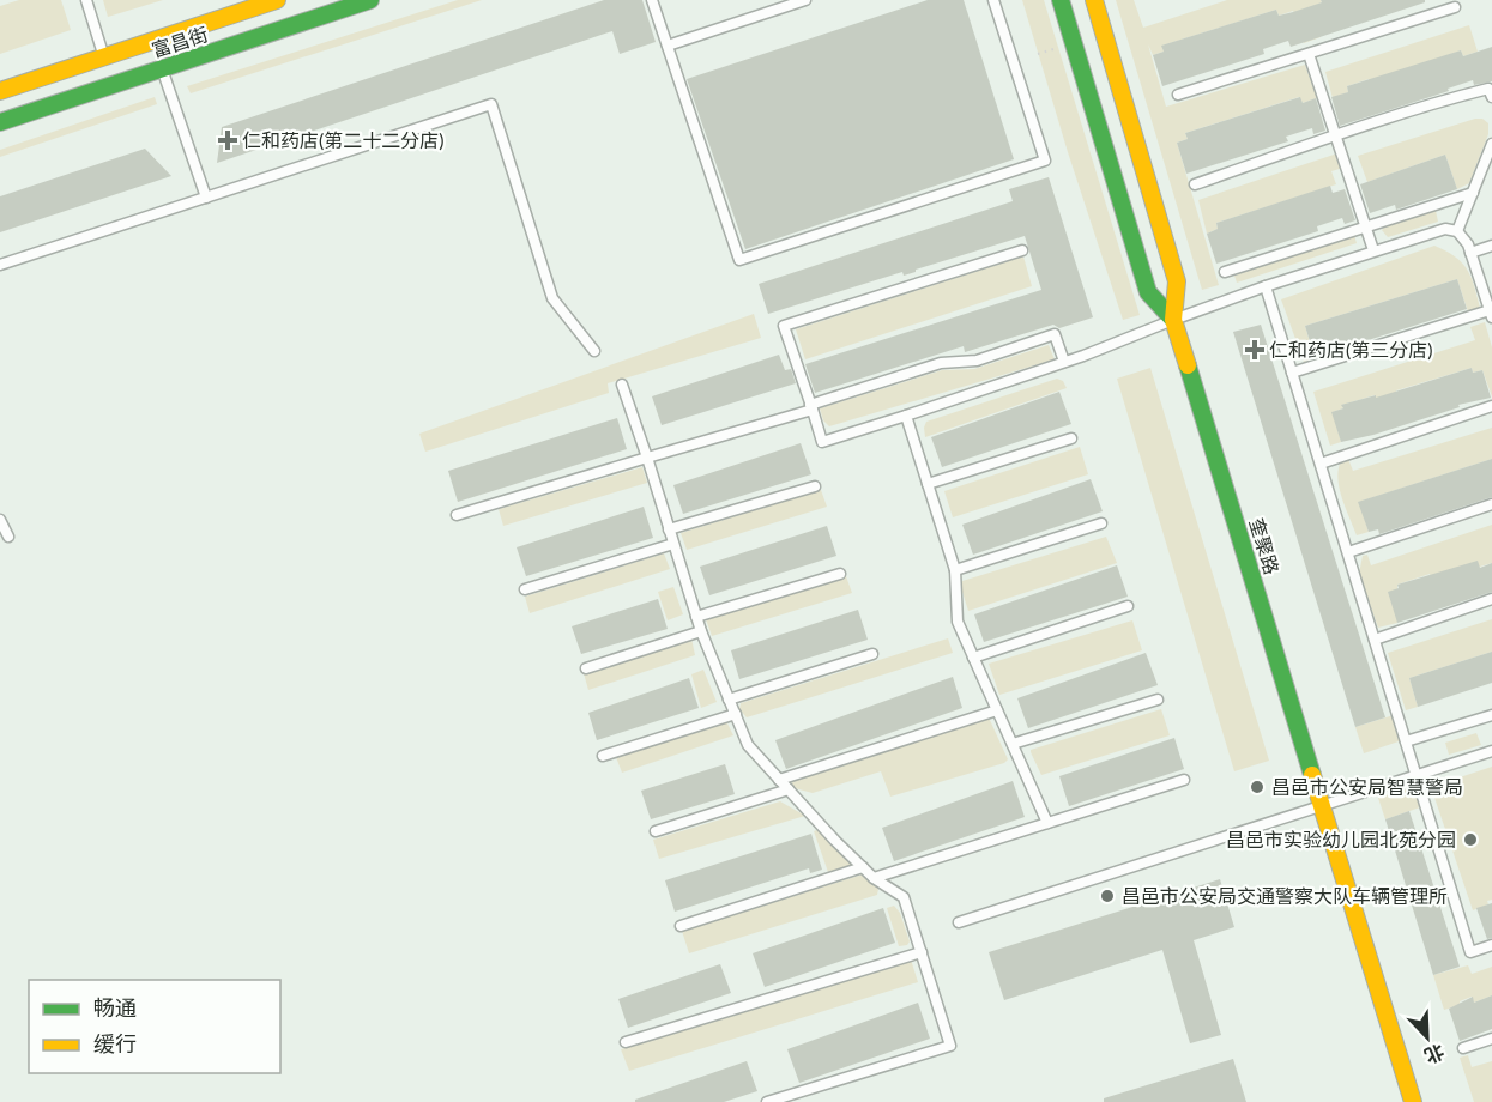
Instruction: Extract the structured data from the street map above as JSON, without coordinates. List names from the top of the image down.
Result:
{
  "streets": {
    "street": ["富昌街", "奎聚路"]
  },
  "places": {
    "health": ["仁和药店(第二十二分店)", "仁和药店(第三分店)"],
    "other": ["昌邑市公安局智慧警局", "昌邑市实验幼儿园北苑分园", "昌邑市公安局交通警察大队车辆管理所"]
  },
  "legend": ["畅通", "缓行"],
  "north": "bottom right"
}
